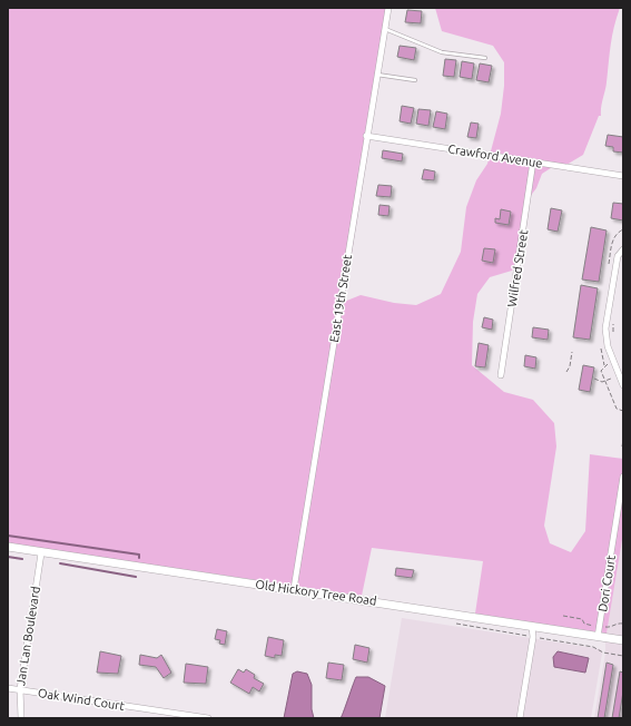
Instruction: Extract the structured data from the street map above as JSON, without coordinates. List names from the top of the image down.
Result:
{
  "streets": {
    "street": [
      "Crawford Avenue",
      "Wilfred Street",
      "East 19th Street",
      "Dori Court",
      "Old Hickory Tree Road",
      "Jan Lan Boulevard",
      "Oak Wind Court"
    ]
  },
  "crossings": [
    ["Crawford Avenue", "Wilfred Street"],
    ["Crawford Avenue", "East 19th Street"],
    ["East 19th Street", "Old Hickory Tree Road"],
    ["Dori Court", "Old Hickory Tree Road"],
    ["Old Hickory Tree Road", "Jan Lan Boulevard"],
    ["Jan Lan Boulevard", "Oak Wind Court"]
  ]
}
